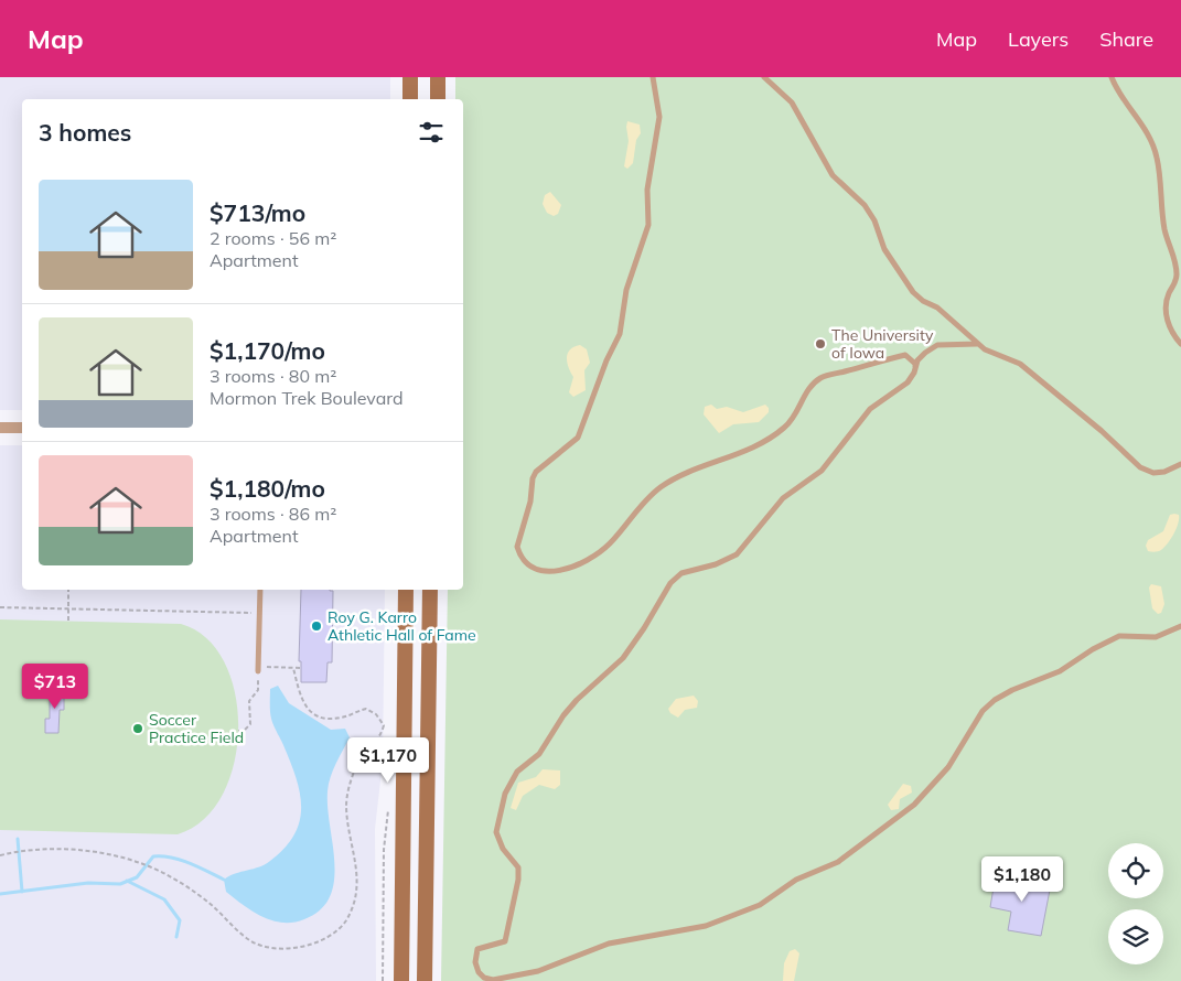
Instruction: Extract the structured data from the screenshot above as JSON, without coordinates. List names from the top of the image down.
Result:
{
  "places": ["The University of Iowa", "Roy G. Karro Athletic Hall of Fame", "Soccer Practice Field"],
  "page": {
    "header": "Map",
    "nav": ["Map", "Layers", "Share"],
    "heading": "3 homes",
    "list": [
      {
        "name": "$713/mo",
        "note": "2 rooms · 56 m² · Apartment"
      },
      {
        "name": "$1,170/mo",
        "note": "3 rooms · 80 m² · Mormon Trek Boulevard"
      },
      {
        "name": "$1,180/mo",
        "note": "3 rooms · 86 m² · Apartment"
      }
    ],
    "price": ["$713", "$1,170", "$1,180"]
  }
}
